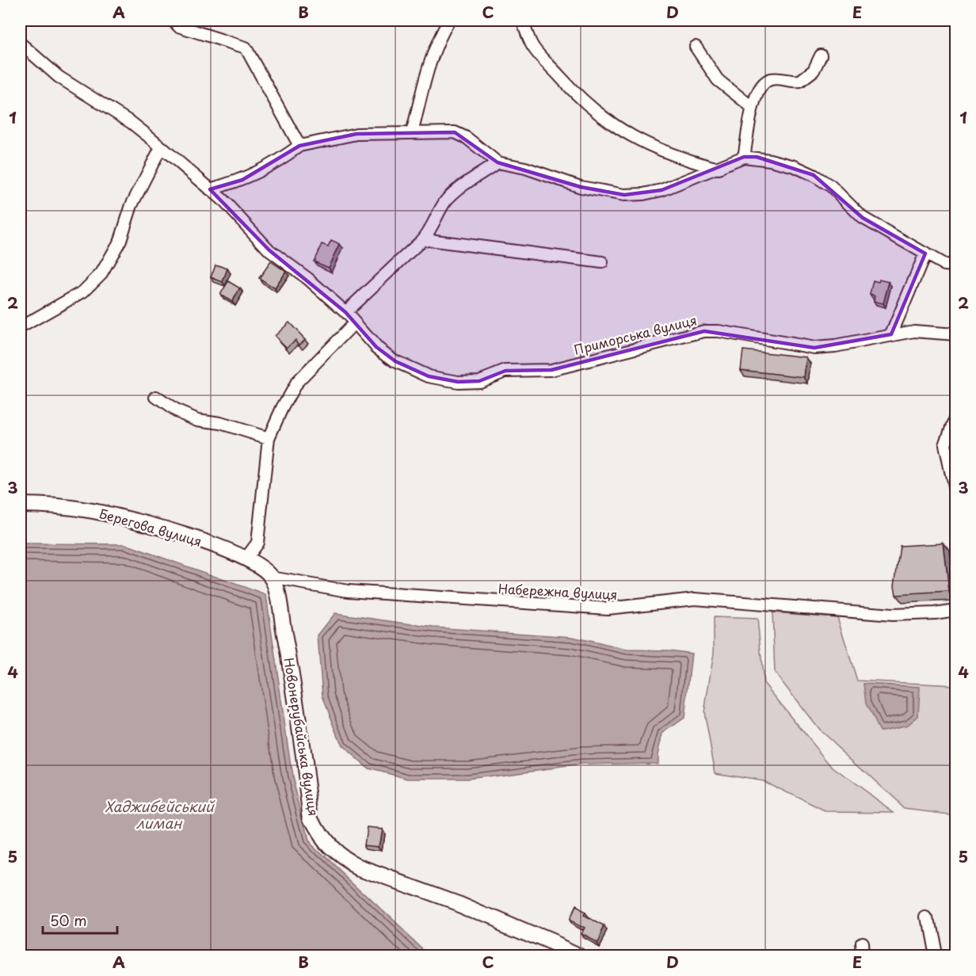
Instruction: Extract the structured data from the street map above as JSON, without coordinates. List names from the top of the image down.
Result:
{
  "streets": {
    "street": [
      "Приморська вулиця",
      "Берегова вулиця",
      "Набережна вулиця",
      "Новонерубайська вулиця"
    ]
  },
  "crossings": [
    ["Берегова вулиця", "Набережна вулиця"],
    ["Берегова вулиця", "Новонерубайська вулиця"],
    ["Набережна вулиця", "Новонерубайська вулиця"]
  ],
  "water": ["Хаджибейський лиман"],
  "scale_bar": "50 m",
  "grid": {
    "columns": [
      "A",
      "B",
      "C",
      "D",
      "E"
    ],
    "rows": [
      "1",
      "2",
      "3",
      "4",
      "5"
    ]
  }
}
